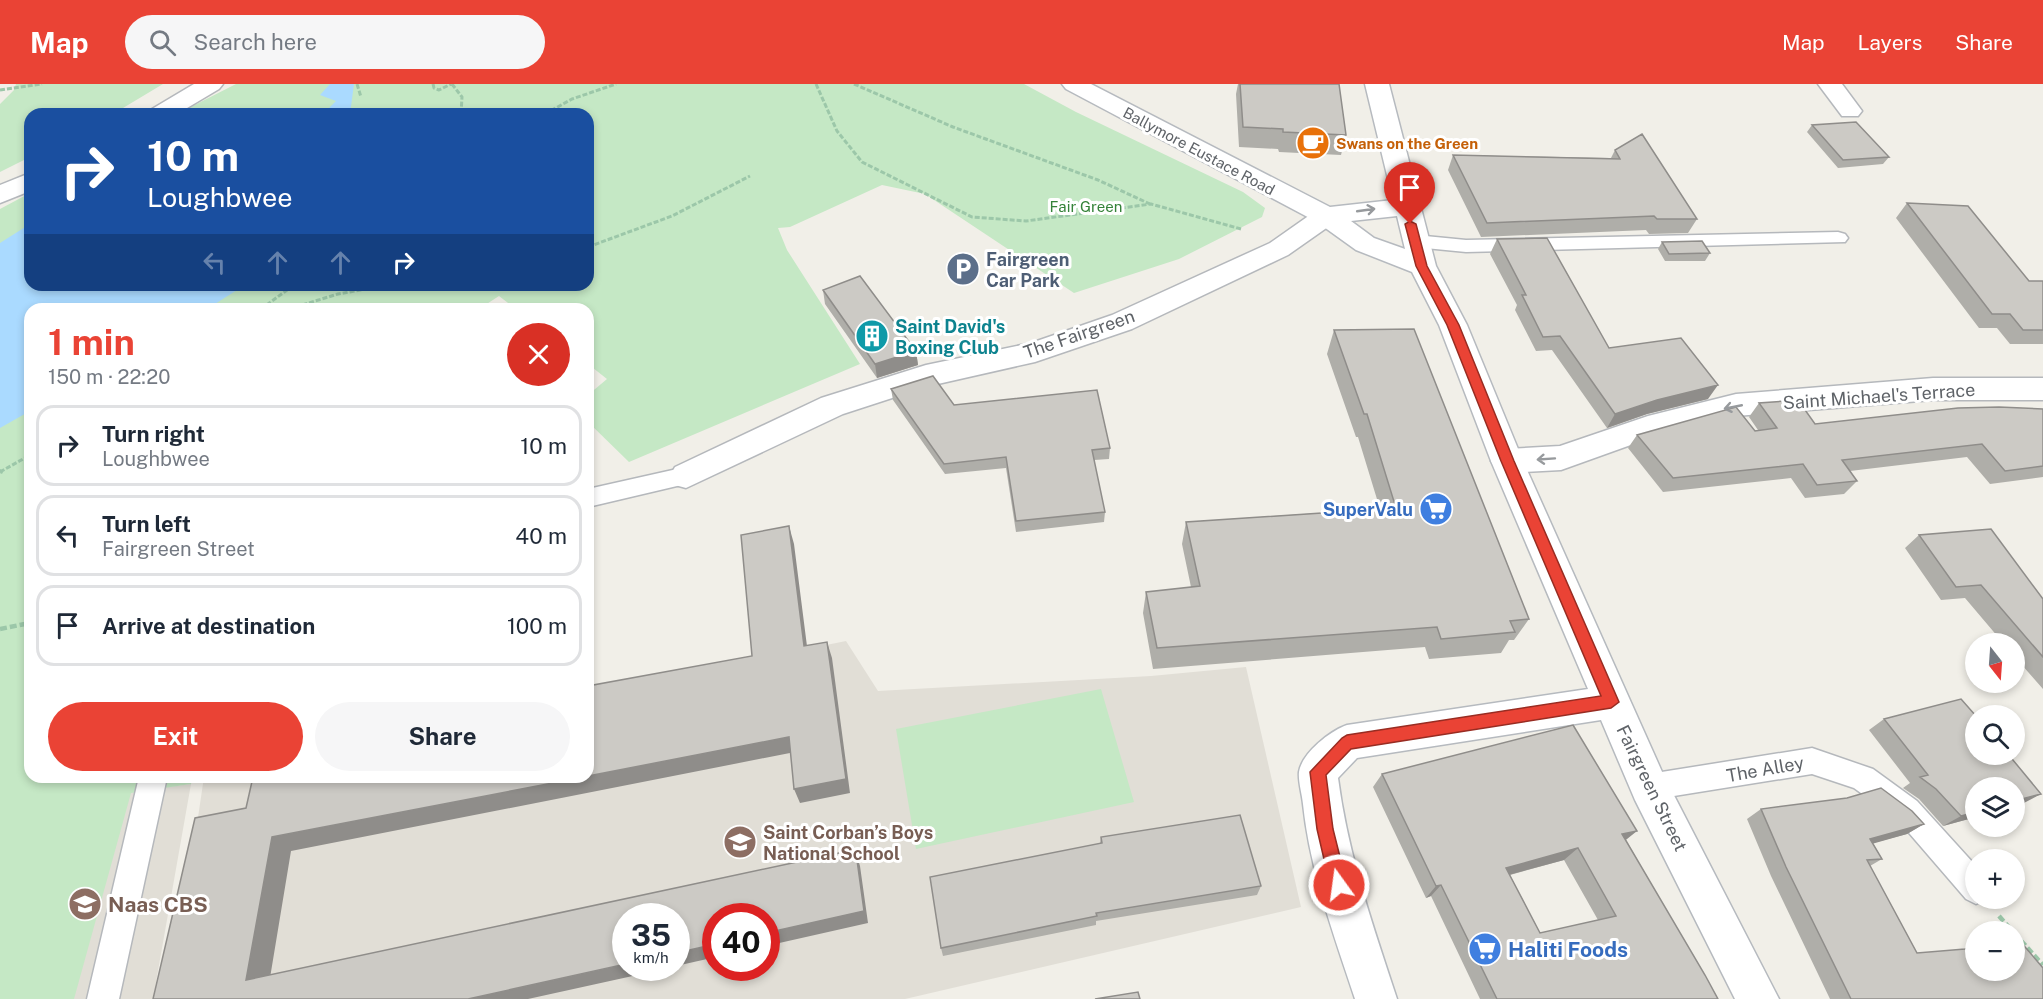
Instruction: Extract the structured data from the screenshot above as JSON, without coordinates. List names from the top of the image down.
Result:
{
  "streets": {
    "street": [
      "Ballymore Eustace Road",
      "The Fairgreen",
      "Saint Michael's Terrace",
      "Fairgreen Street"
    ],
    "lane": ["The Alley"]
  },
  "crossings": [
    ["Ballymore Eustace Road", "The Fairgreen"],
    ["Ballymore Eustace Road", "Fairgreen Street"],
    ["Saint Michael's Terrace", "Fairgreen Street"],
    ["The Alley", "Fairgreen Street"]
  ],
  "one_way": ["Saint Michael's Terrace"],
  "parks": ["Fair Green"],
  "places": {
    "cafe": ["Swans on the Green"],
    "parking": ["Fairgreen Car Park"],
    "building": ["Saint David's Boxing Club"],
    "supermarket": ["SuperValu", "Haliti Foods"],
    "school or university": ["Saint Corban’s Boys National School", "Naas CBS"]
  },
  "north": "bottom",
  "page": {
    "header": "Map",
    "search": "Search here",
    "nav": ["Map", "Layers", "Share"],
    "turn": ["10 m", "Loughbwee"],
    "heading": ["1 min", "150 m · 22:20"],
    "list": [
      {
        "name": "Turn right",
        "note": "Loughbwee",
        "value": "10 m"
      },
      {
        "name": "Turn left",
        "note": "Fairgreen Street",
        "value": "40 m"
      },
      {
        "name": "Arrive at destination",
        "value": "100 m"
      }
    ],
    "map_buttons": ["+", "−"],
    "buttons": ["Exit", "Share"],
    "speed": "35 km/h",
    "limit": "40"
  }
}
